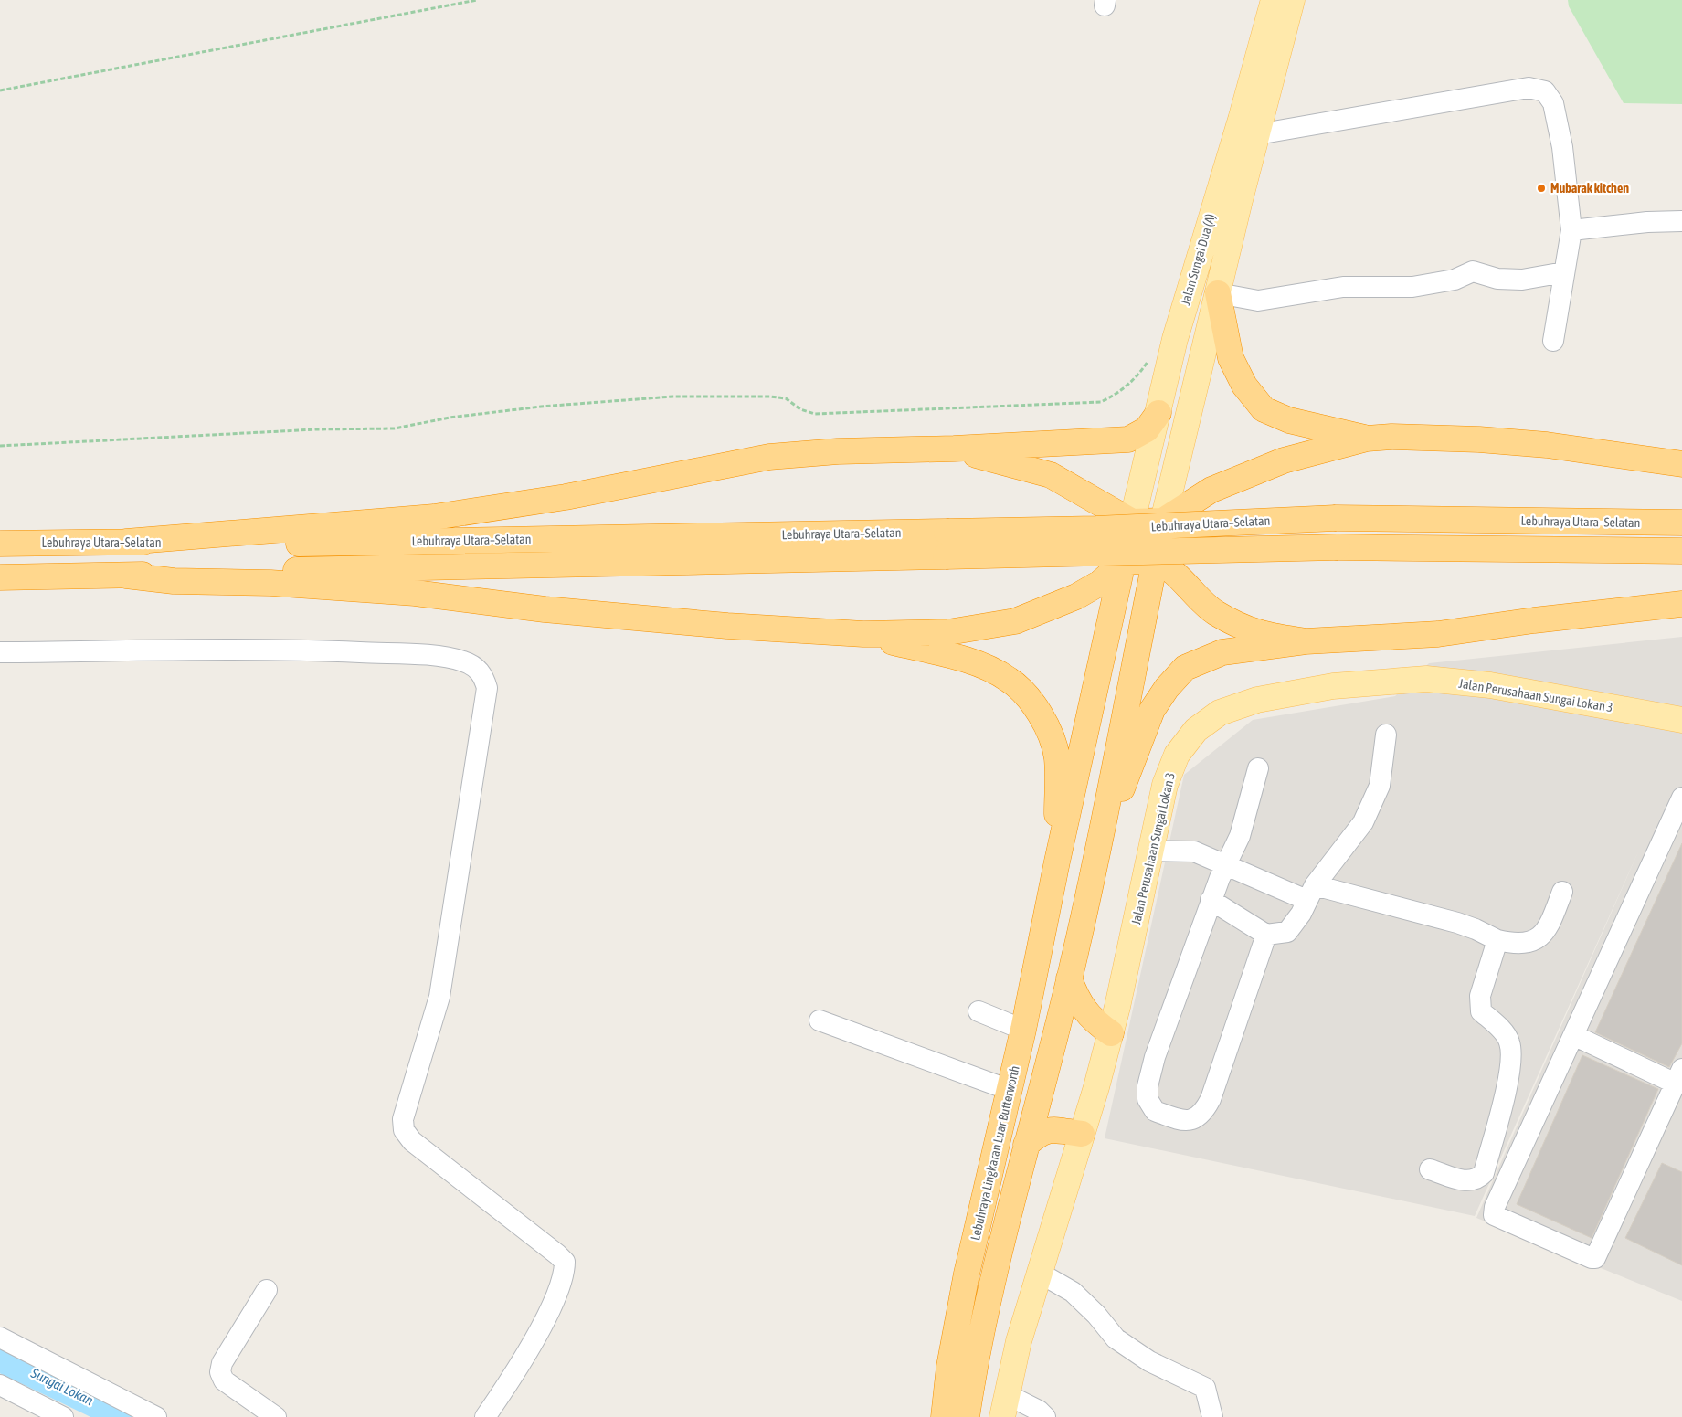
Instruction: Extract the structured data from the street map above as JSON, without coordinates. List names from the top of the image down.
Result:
{
  "streets": {
    "highway": ["Lebuhraya Utara–Selatan", "Lebuhraya Lingkaran Luar Butterworth"],
    "main road": ["Jalan Sungai Dua (A)", "Jalan Perusahaan Sungai Lokan 3"]
  },
  "water": ["Sungai Lokan"],
  "places": ["Mubarak kitchen"]
}
